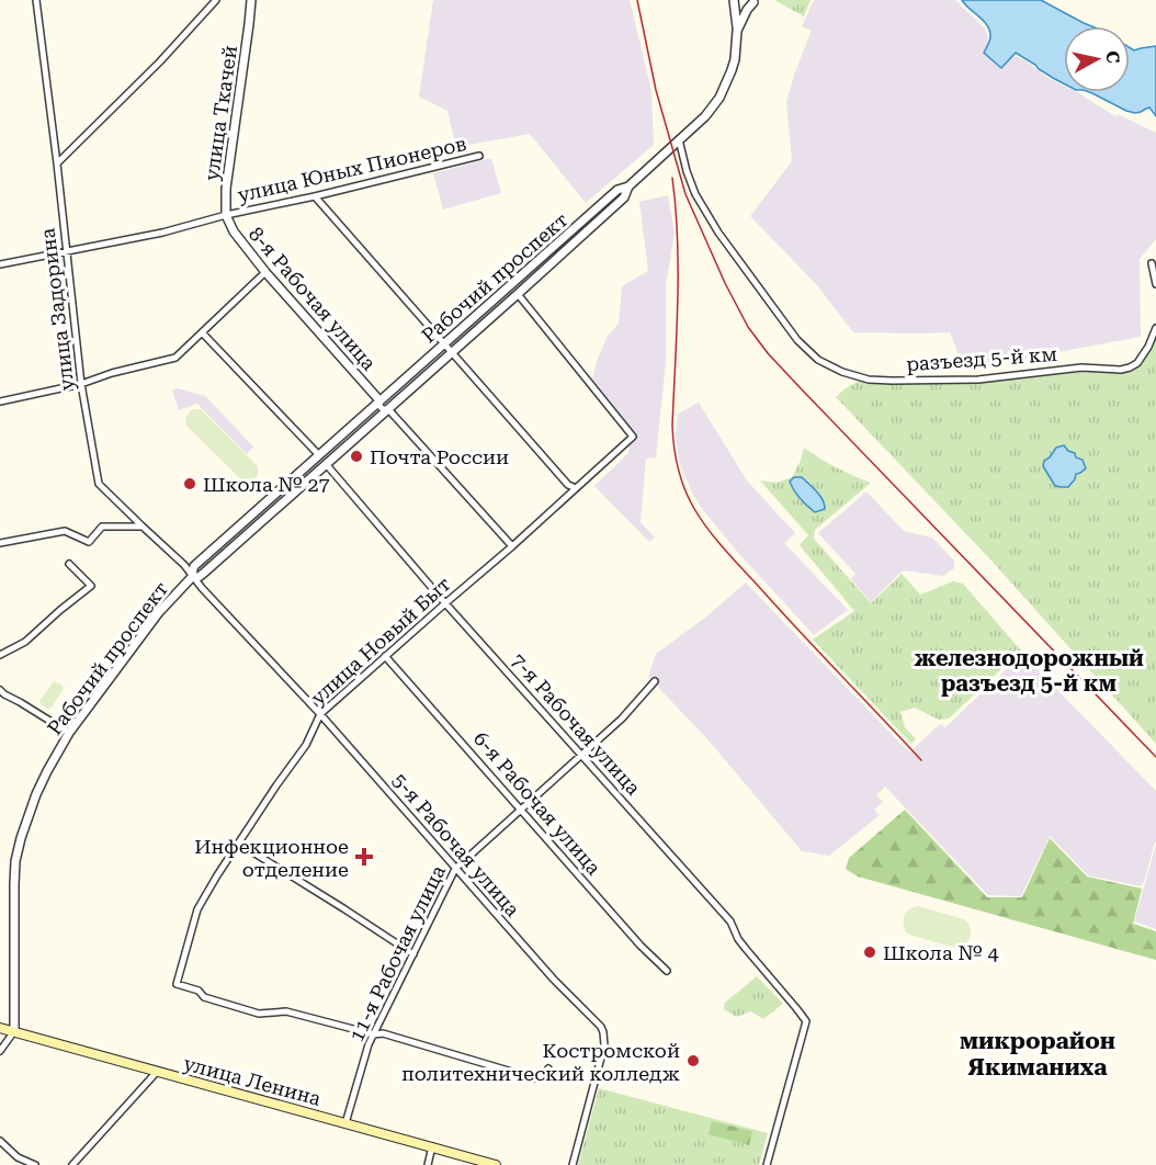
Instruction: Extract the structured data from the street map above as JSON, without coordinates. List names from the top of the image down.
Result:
{
  "streets": {
    "main road": ["улица Ленина"],
    "street": [
      "улица Ткачей",
      "улица Юных Пионеров",
      "Рабочий проспект",
      "8-я Рабочая улица",
      "улица Задорина",
      "разъезд 5-й км",
      "улица Новый Быт",
      "7-я Рабочая улица",
      "6-я Рабочая улица",
      "5-я Рабочая улица",
      "11-я Рабочая улица"
    ]
  },
  "crossings": [
    ["улица Ткачей", "улица Юных Пионеров"],
    ["улица Ткачей", "8-я Рабочая улица"],
    ["улица Юных Пионеров", "8-я Рабочая улица"],
    ["улица Юных Пионеров", "улица Задорина"],
    ["Рабочий проспект", "8-я Рабочая улица"],
    ["Рабочий проспект", "улица Задорина"],
    ["Рабочий проспект", "разъезд 5-й км"],
    ["Рабочий проспект", "улица Новый Быт"],
    ["Рабочий проспект", "7-я Рабочая улица"],
    ["Рабочий проспект", "5-я Рабочая улица"],
    ["Рабочий проспект", "улица Ленина"],
    ["улица Задорина", "5-я Рабочая улица"],
    ["улица Новый Быт", "7-я Рабочая улица"],
    ["улица Новый Быт", "6-я Рабочая улица"],
    ["улица Новый Быт", "5-я Рабочая улица"],
    ["улица Новый Быт", "11-я Рабочая улица"],
    ["7-я Рабочая улица", "11-я Рабочая улица"],
    ["6-я Рабочая улица", "11-я Рабочая улица"],
    ["5-я Рабочая улица", "11-я Рабочая улица"],
    ["11-я Рабочая улица", "улица Ленина"]
  ],
  "districts": ["железнодорожный разъезд 5-й км", "микрорайон Якиманиха"],
  "places": {
    "other": [
      "Почта России",
      "Школа № 27",
      "Школа № 4",
      "Костромской политехнический колледж"
    ],
    "health": ["Инфекционное отделение"]
  },
  "north": "right"
}
